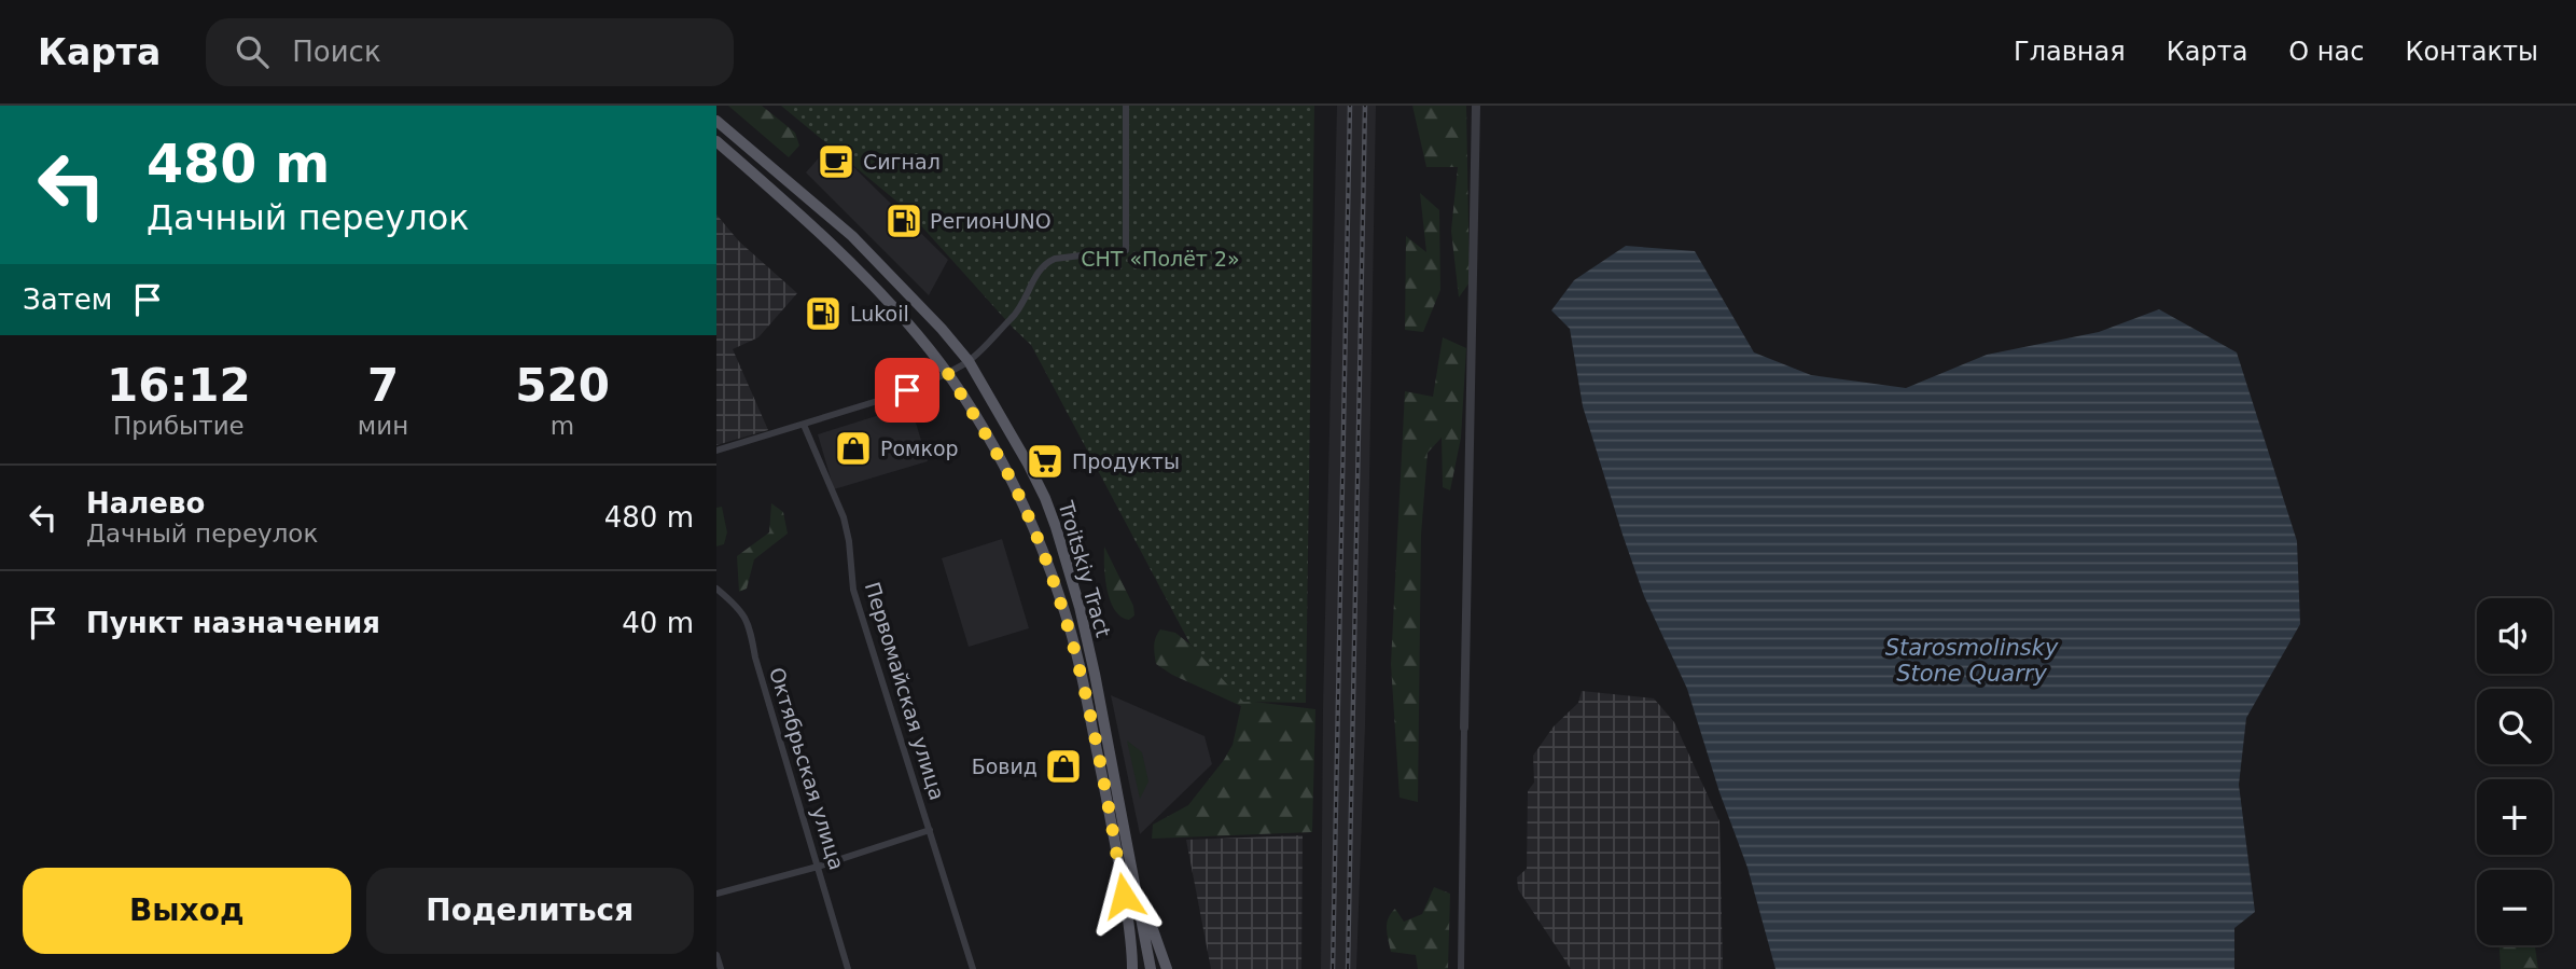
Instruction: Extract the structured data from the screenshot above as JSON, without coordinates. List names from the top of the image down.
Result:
{
  "streets": {
    "main road": ["Troitskiy Tract"],
    "street": ["Первомайская улица", "Октябрьская улица"]
  },
  "water": ["Starosmolinsky Stone Quarry"],
  "parks": ["СНТ «Полёт 2»"],
  "places": {
    "cafe": ["Сигнал"],
    "fuel station": ["РегионUNO", "Lukoil"],
    "shop": ["Ромкор", "Бовид"],
    "supermarket": ["Продукты"]
  },
  "page": {
    "header": "Карта",
    "search": "Поиск",
    "nav": [
      "Главная",
      "Карта",
      "О нас",
      "Контакты"
    ],
    "turn": ["480 m", "Дачный переулок"],
    "then": "Затем",
    "eta": [
      "16:12",
      "Прибытие",
      "7",
      "мин",
      "520",
      "m"
    ],
    "list": [
      {
        "name": "Налево",
        "note": "Дачный переулок",
        "value": "480 m"
      },
      {
        "name": "Пункт назначения",
        "value": "40 m"
      }
    ],
    "map_buttons": ["+", "−"],
    "buttons": ["Выход", "Поделиться"]
  }
}
